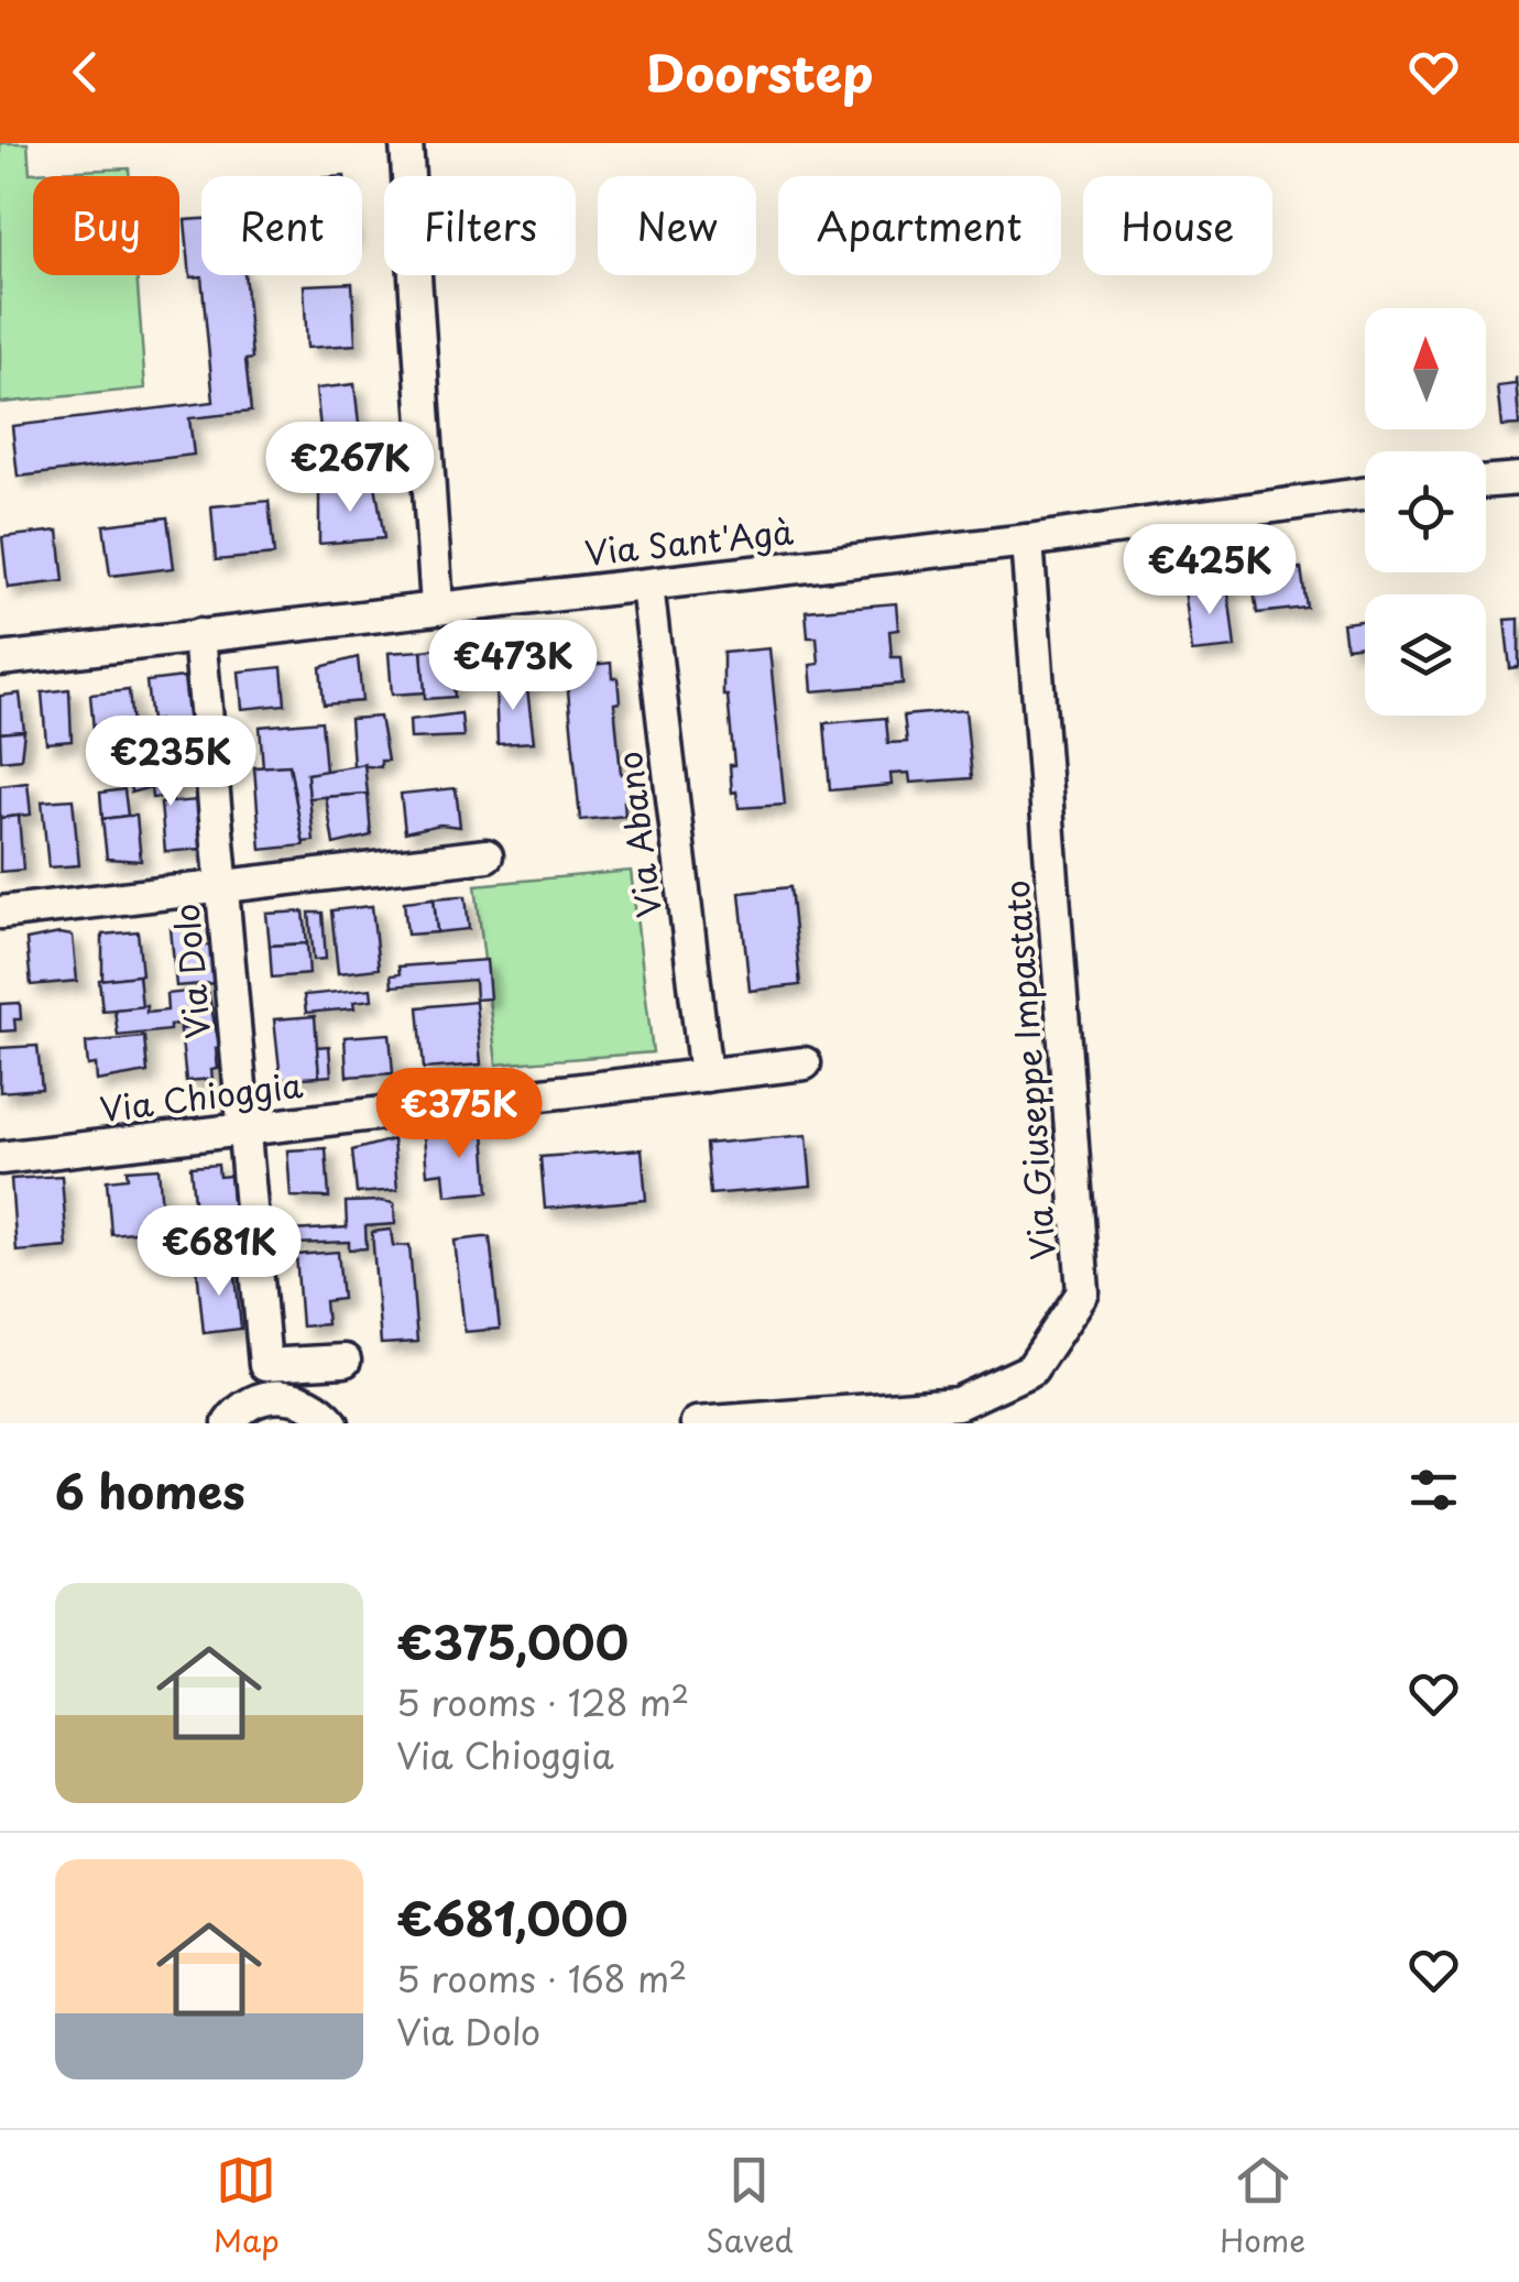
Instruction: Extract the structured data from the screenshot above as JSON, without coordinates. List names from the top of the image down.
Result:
{
  "streets": {
    "street": [
      "Via Sant'Agà",
      "Via Abano",
      "Via Dolo",
      "Via Giuseppe Impastato",
      "Via Chioggia"
    ]
  },
  "crossings": [
    ["Via Sant'Agà", "Via Abano"],
    ["Via Sant'Agà", "Via Dolo"],
    ["Via Sant'Agà", "Via Giuseppe Impastato"],
    ["Via Abano", "Via Chioggia"],
    ["Via Dolo", "Via Chioggia"]
  ],
  "north": "top",
  "page": {
    "header": "Doorstep",
    "chip": [
      "Buy",
      "Rent",
      "Filters",
      "New",
      "Apartment",
      "House"
    ],
    "price": [
      "€267K",
      "€425K",
      "€473K",
      "€235K",
      "€375K",
      "€681K"
    ],
    "heading": "6 homes",
    "list": [
      {
        "name": "€375,000",
        "note": "5 rooms · 128 m² · Via Chioggia"
      },
      {
        "name": "€681,000",
        "note": "5 rooms · 168 m² · Via Dolo"
      }
    ],
    "tabs": ["Map", "Saved", "Home"]
  }
}
